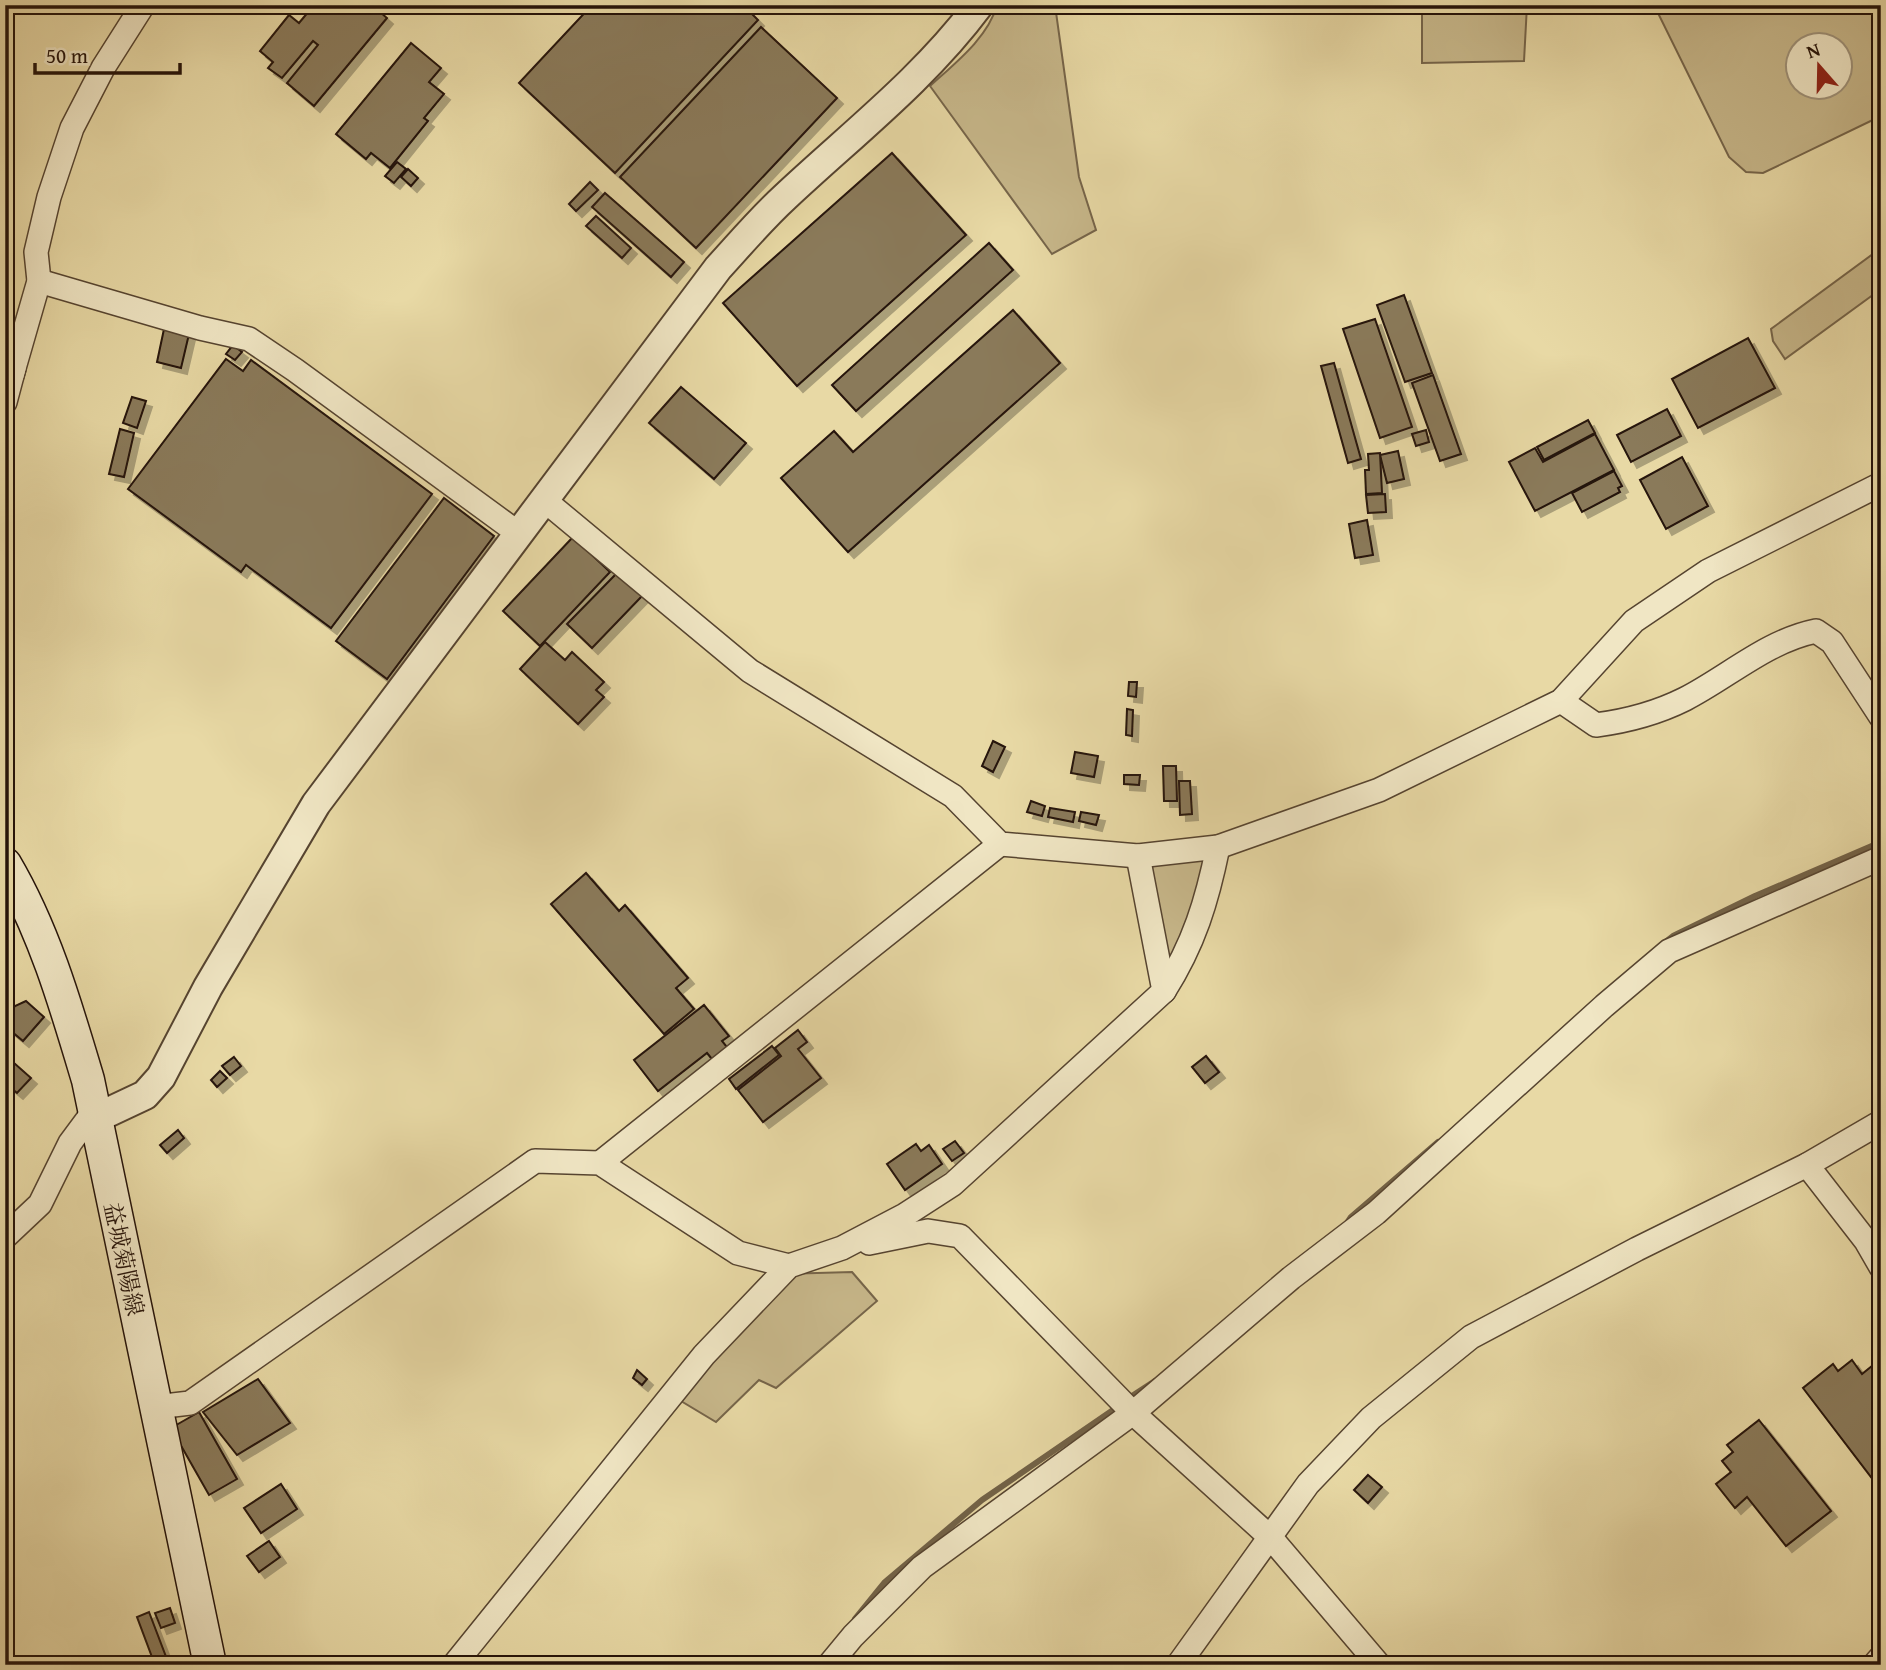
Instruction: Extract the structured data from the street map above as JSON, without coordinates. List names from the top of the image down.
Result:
{
  "streets": {
    "main road": ["益城菊陽線"]
  },
  "scale_bar": "50 m",
  "north": "top"
}
